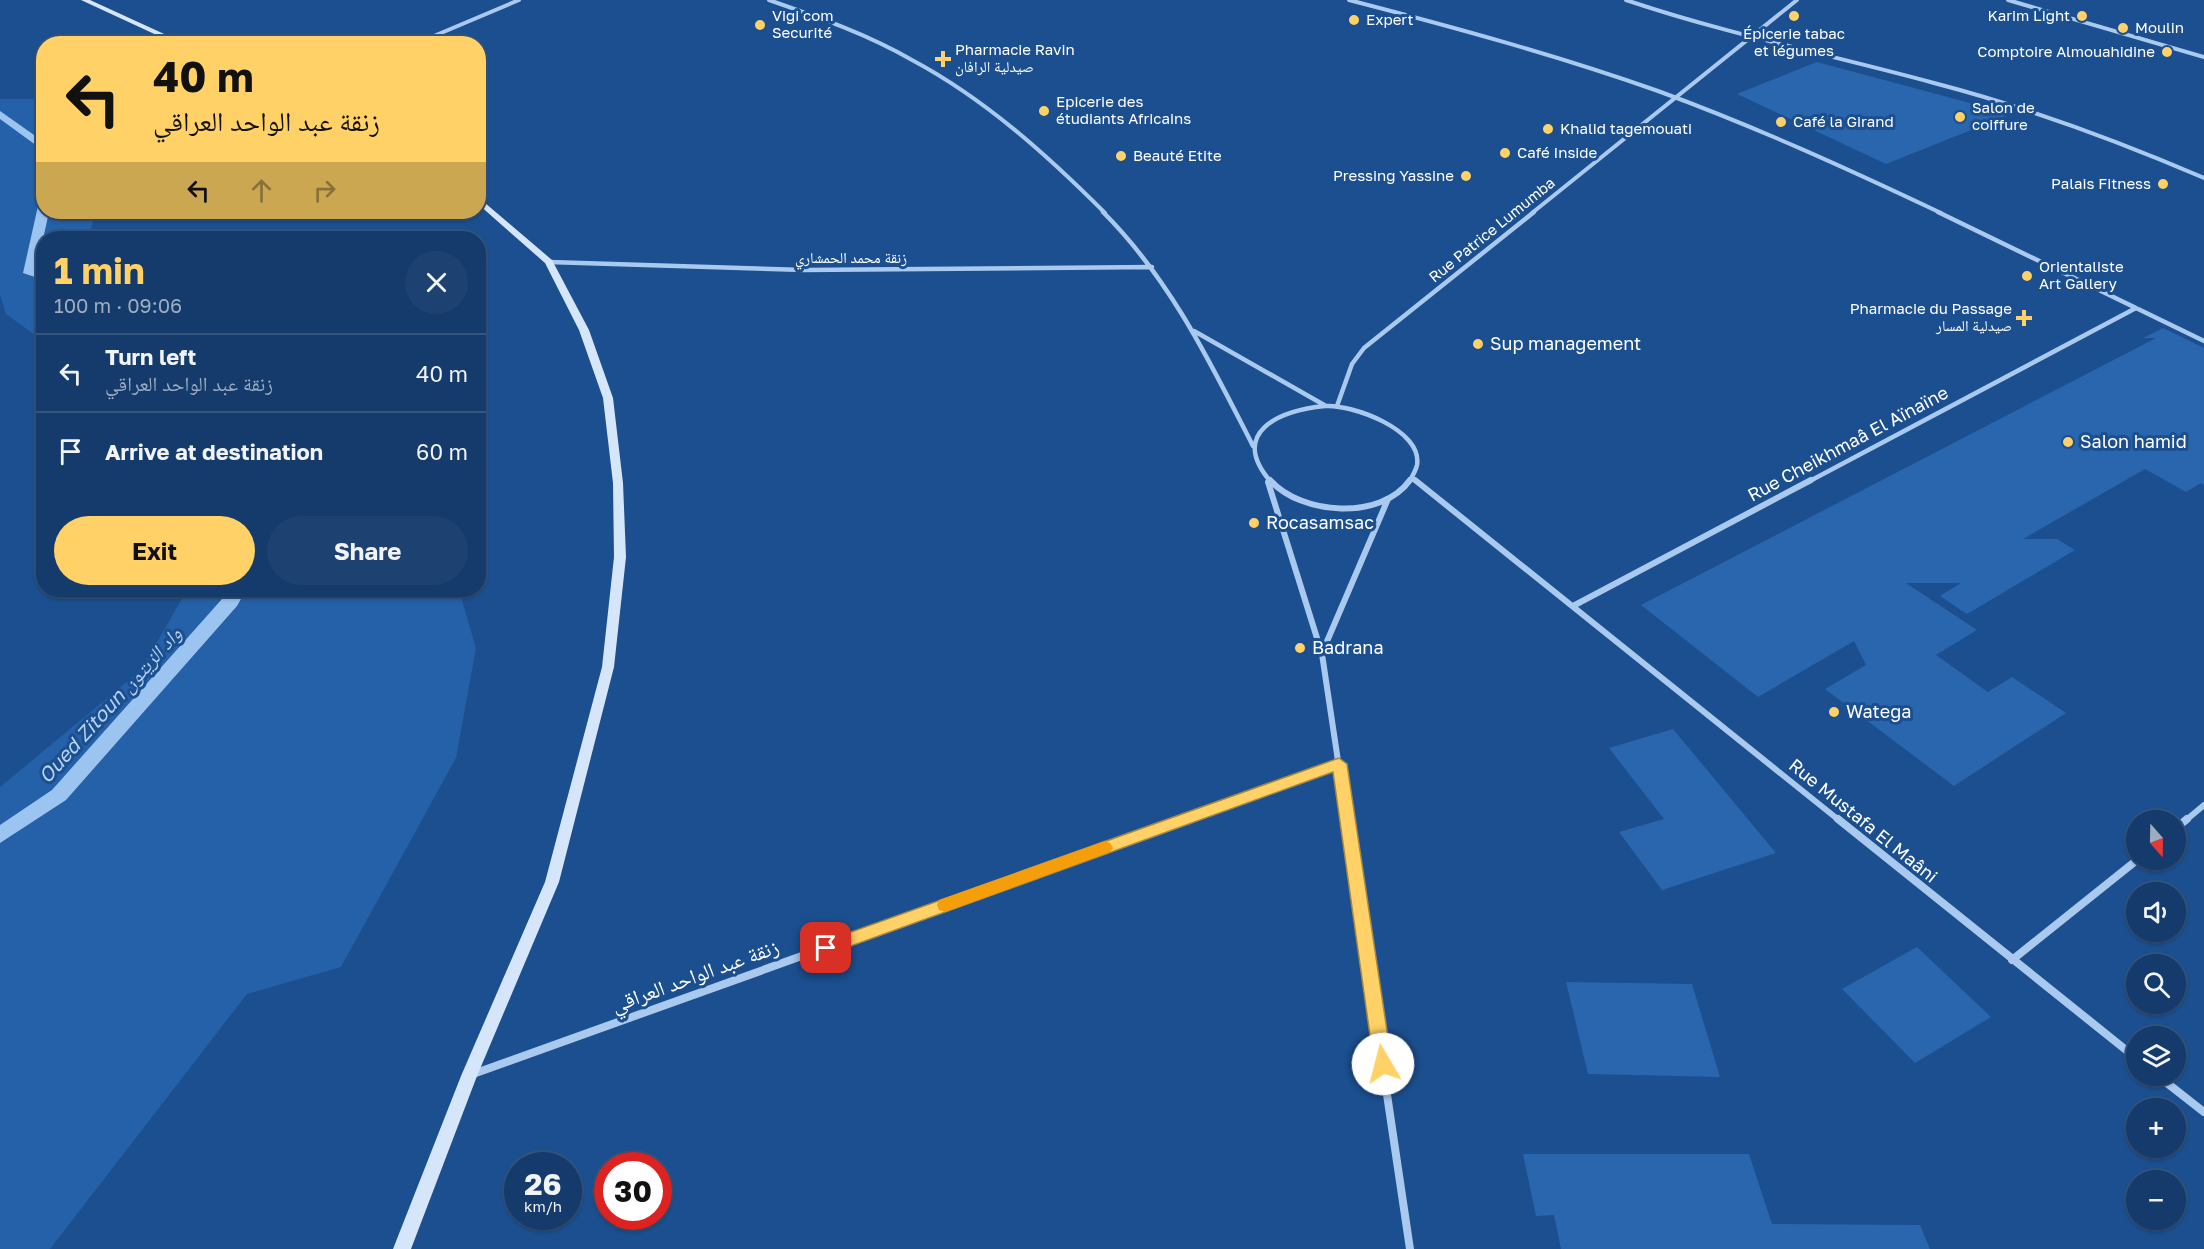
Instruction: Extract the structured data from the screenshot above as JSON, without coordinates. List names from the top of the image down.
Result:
{
  "streets": {
    "street": [
      "Rue Patrice Lumumba",
      "زنقة محمد الحمشاري",
      "Rue Cheikhmaâ El Aïnaïne",
      "Rue Mustafa El Maâni",
      "زنقة عبد الواحد العراقي"
    ]
  },
  "crossings": [
    ["Rue Patrice Lumumba", "Rue Mustafa El Maâni"],
    ["Rue Cheikhmaâ El Aïnaïne", "Rue Mustafa El Maâni"]
  ],
  "water": ["Oued Zitoun واد الزيتون"],
  "places": {
    "other": [
      "Épicerie tabac et légumes",
      "Karim Light",
      "Expert",
      "Vigi com Securité",
      "Moulin",
      "Comptoire Almouahidine",
      "Epicerie des étudiants Africains",
      "Salon de coiffure",
      "Café la Girand",
      "Khalid tagemouati",
      "Café Inside",
      "Beauté Etite",
      "Pressing Yassine",
      "Palais Fitness",
      "Orientaliste Art Gallery",
      "Sup management",
      "Salon hamid",
      "Rocasamsac",
      "Badrana",
      "Watega"
    ],
    "health": ["Pharmacie Ravin صيدلية الرافان", "Pharmacie du Passage صيدلية المسار"]
  },
  "north": "bottom",
  "page": {
    "turn": ["40 m", "زنقة عبد الواحد العراقي"],
    "heading": ["1 min", "100 m · 09:06"],
    "list": [
      {
        "name": "Turn left",
        "note": "زنقة عبد الواحد العراقي",
        "value": "40 m"
      },
      {
        "name": "Arrive at destination",
        "value": "60 m"
      }
    ],
    "buttons": ["Exit", "Share"],
    "map_buttons": ["+", "−"],
    "speed": "26 km/h",
    "limit": "30"
  }
}
